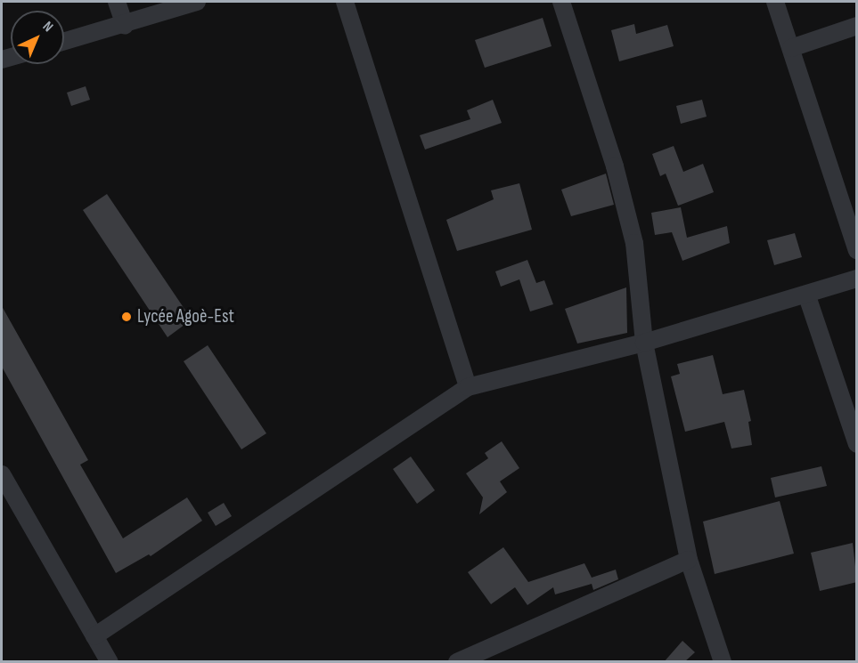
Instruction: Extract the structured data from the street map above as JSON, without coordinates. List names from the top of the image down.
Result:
{
  "places": ["Lycée Agoè-Est"],
  "north": "top right"
}
